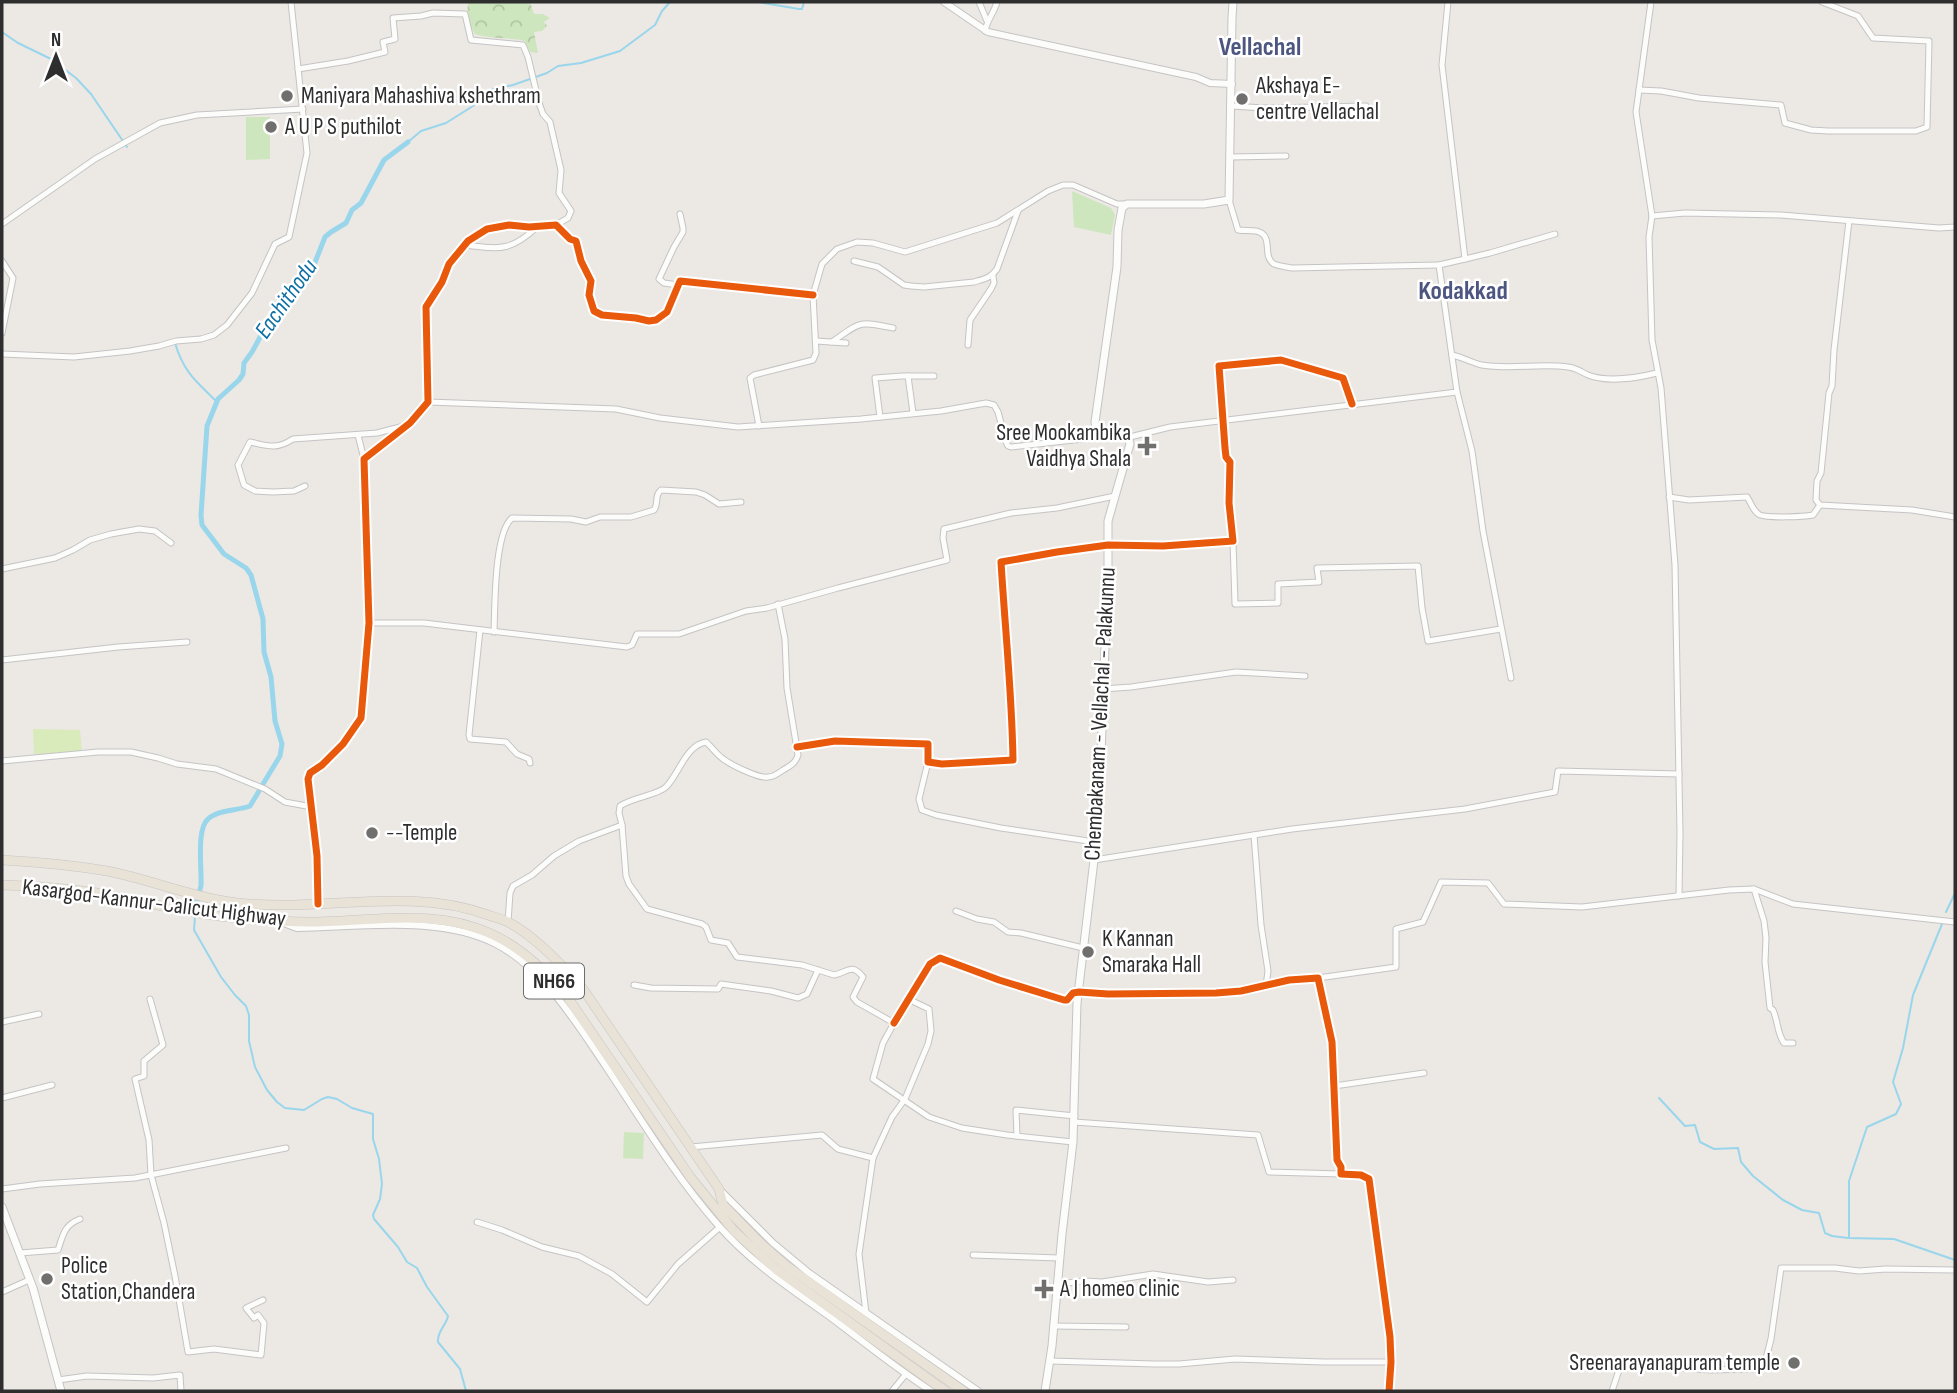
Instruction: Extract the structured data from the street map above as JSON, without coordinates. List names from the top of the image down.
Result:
{
  "streets": {
    "highway": ["Kasargod-Kannur-Calicut Highway", "NH66"],
    "main road": ["Chembakanam - Vellachal - Palakunnu"]
  },
  "districts": ["Vellachal", "Kodakkad"],
  "water": ["Eachithodu"],
  "places": {
    "other": [
      "Maniyara Mahashiva kshethram",
      "Akshaya E- centre Vellachal",
      "A U P S puthilot",
      "--Temple",
      "K Kannan Smaraka Hall",
      "Police Station,Chandera",
      "Sreenarayanapuram temple"
    ],
    "health": ["Sree Mookambika Vaidhya Shala", "A J homeo clinic"]
  },
  "north": "top"
}
